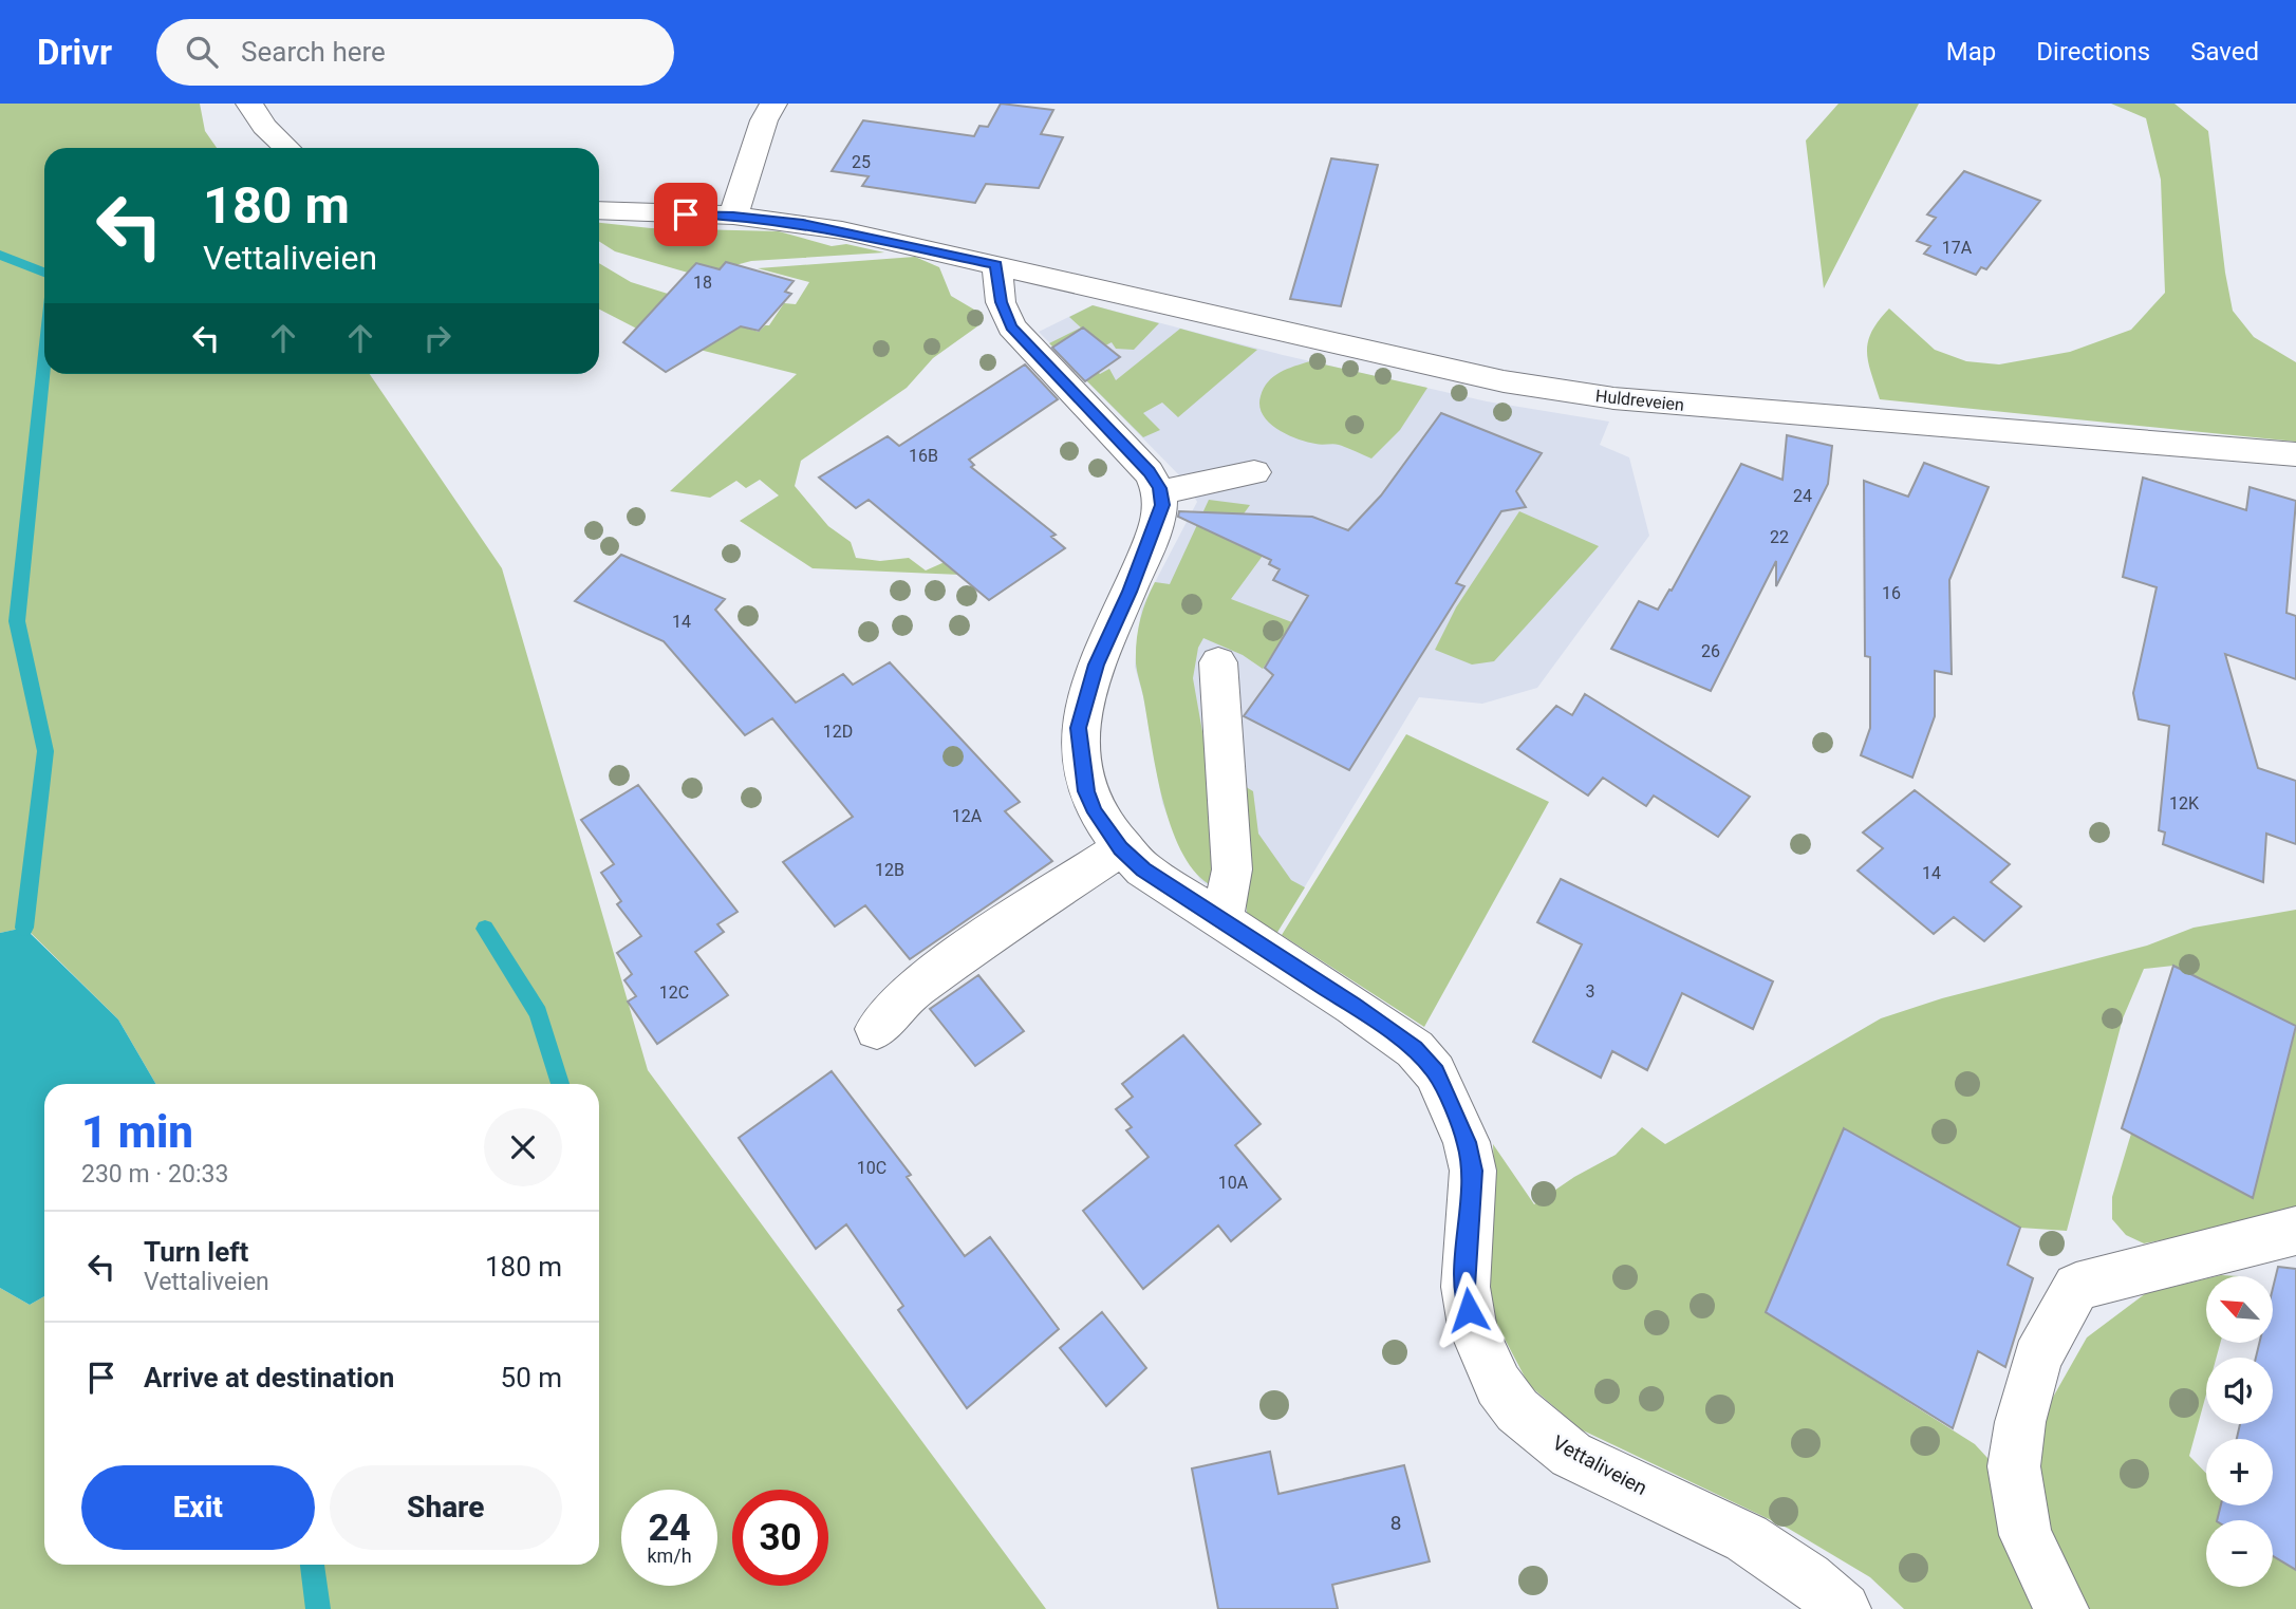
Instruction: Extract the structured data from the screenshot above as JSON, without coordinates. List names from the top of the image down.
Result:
{
  "streets": {
    "street": ["Huldreveien", "Vettaliveien"]
  },
  "house_numbers": [
    "25",
    "17A",
    "18",
    "16B",
    "24",
    "22",
    "16",
    "14",
    "26",
    "12D",
    "12K",
    "12A",
    "12B",
    "14",
    "3",
    "12C",
    "10C",
    "10A",
    "8"
  ],
  "north": "top left",
  "page": {
    "header": "Drivr",
    "search": "Search here",
    "nav": ["Map", "Directions", "Saved"],
    "turn": ["180 m", "Vettaliveien"],
    "heading": ["1 min", "230 m · 20:33"],
    "list": [
      {
        "name": "Turn left",
        "note": "Vettaliveien",
        "value": "180 m"
      },
      {
        "name": "Arrive at destination",
        "value": "50 m"
      }
    ],
    "map_buttons": ["+", "−"],
    "buttons": ["Exit", "Share"],
    "speed": "24 km/h",
    "limit": "30"
  }
}
